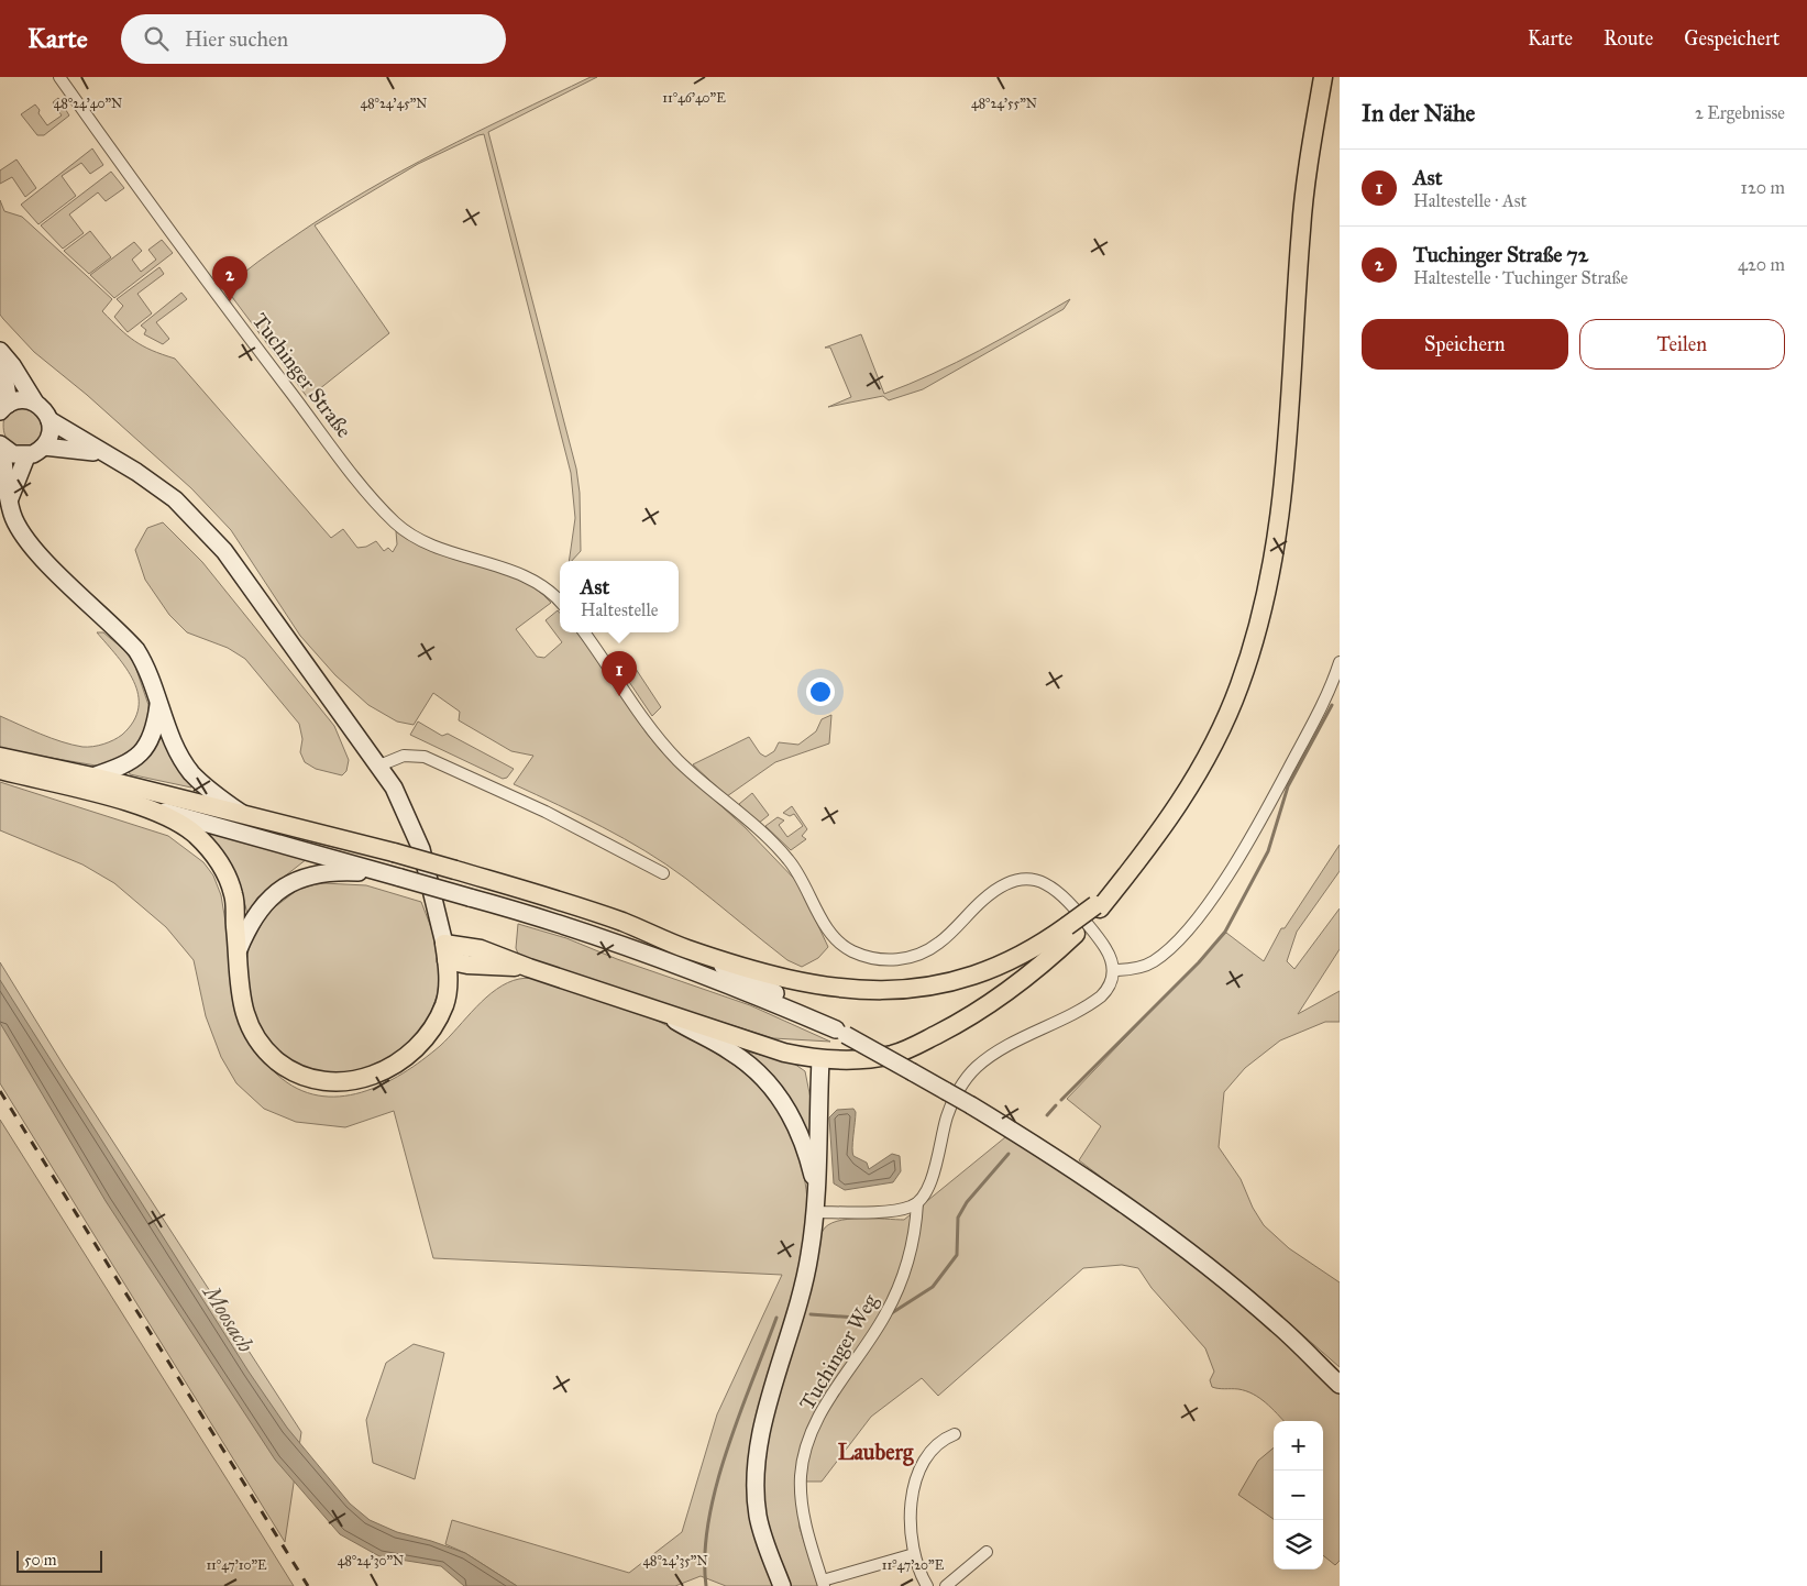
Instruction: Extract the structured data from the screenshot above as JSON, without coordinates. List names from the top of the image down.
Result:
{
  "streets": {
    "street": ["Tuchinger Straße", "Tuchinger Weg"]
  },
  "districts": ["Lauberg"],
  "water": ["Moosach"],
  "scale_bar": "50 m",
  "page": {
    "header": "Karte",
    "search": "Hier suchen",
    "nav": ["Karte", "Route", "Gespeichert"],
    "heading": ["In der Nähe", "2 Ergebnisse"],
    "list": [
      {
        "mark": "1",
        "name": "Ast",
        "note": "Haltestelle · Ast",
        "value": "120 m"
      },
      {
        "mark": "2",
        "name": "Tuchinger Straße 72",
        "note": "Haltestelle · Tuchinger Straße",
        "value": "420 m"
      }
    ],
    "pins": ["2", "1"],
    "buttons": ["Speichern", "Teilen"],
    "popup": ["Ast", "Haltestelle"],
    "map_buttons": ["+", "−"],
    "scale": "50 m"
  },
  "coordinates": [
    "11°46'40\"E",
    "48°24'40\"N",
    "48°24'45\"N",
    "48°24'55\"N",
    "48°24'30\"N",
    "48°24'35\"N",
    "11°47'10\"E",
    "11°47'20\"E"
  ]
}
